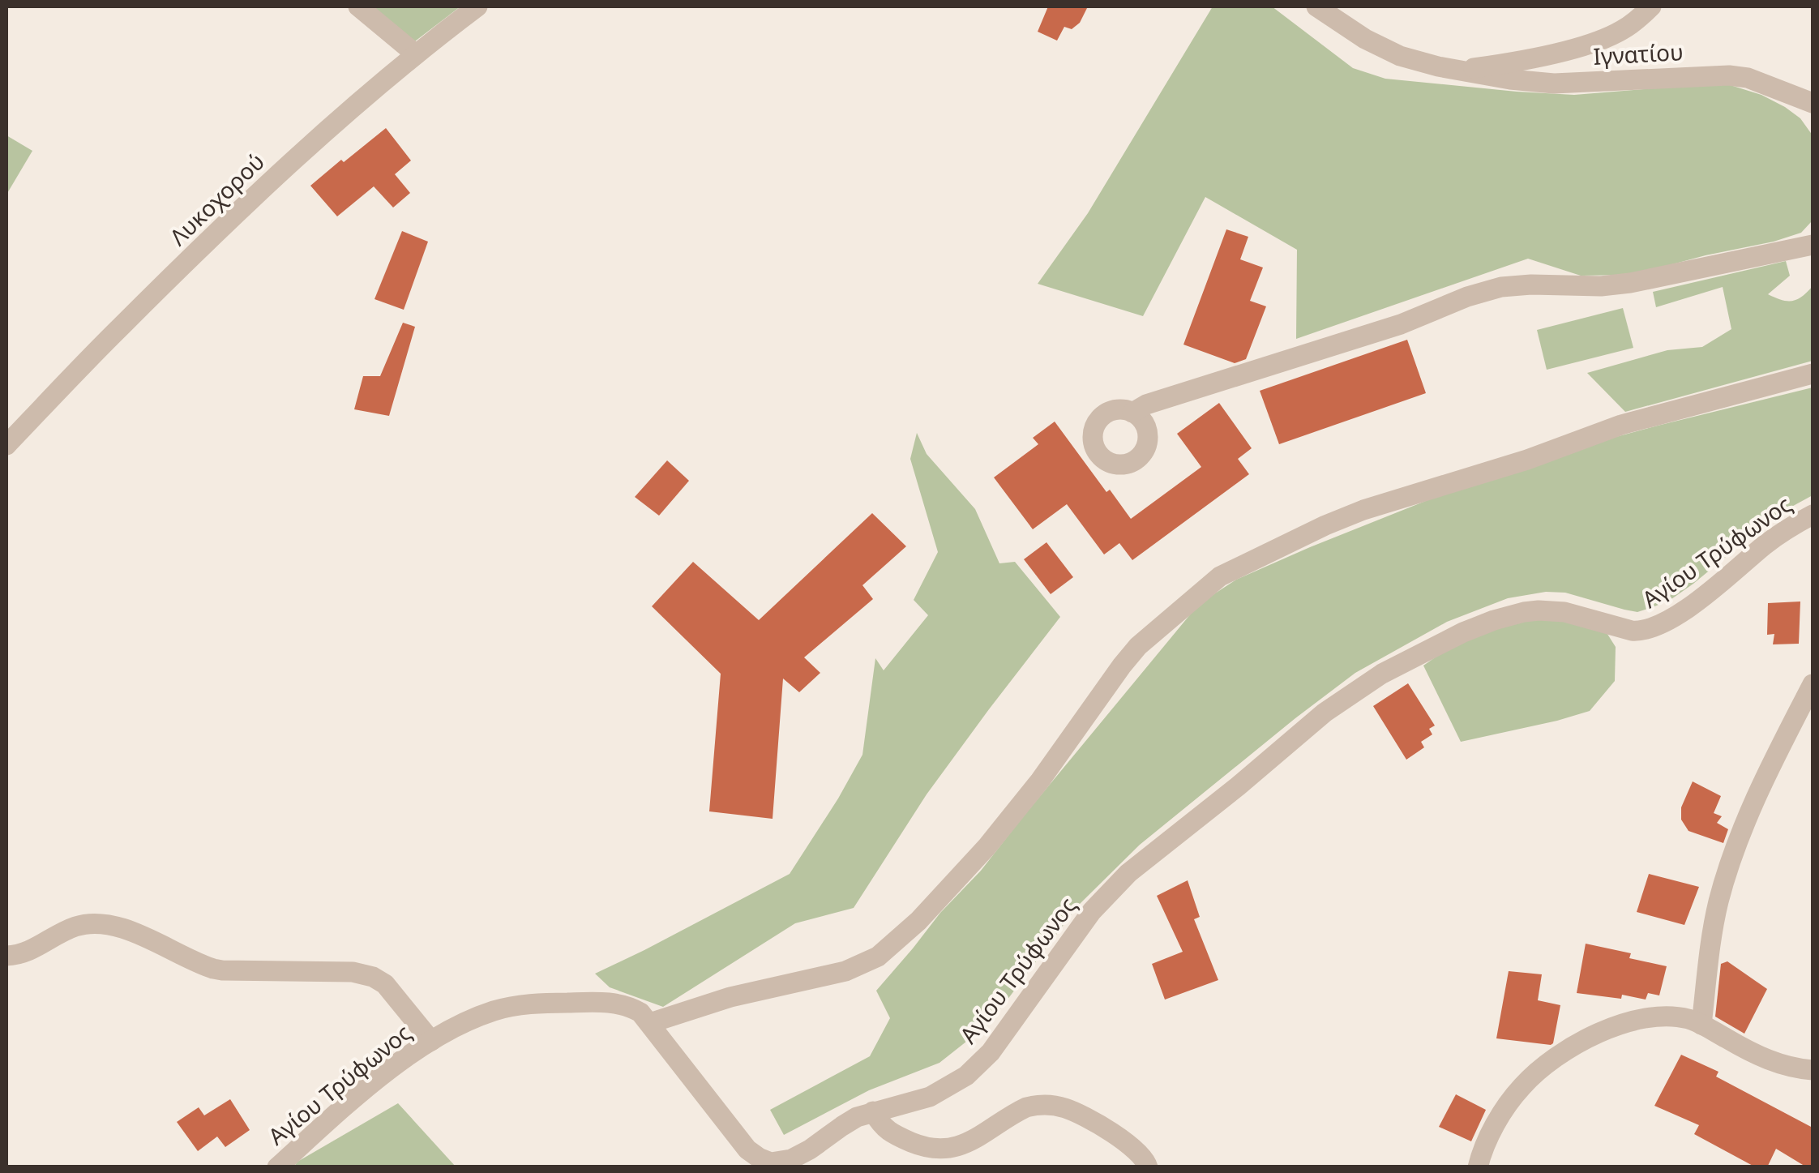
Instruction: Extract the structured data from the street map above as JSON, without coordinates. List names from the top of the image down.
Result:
{
  "streets": {
    "street": ["Ιγνατίου", "Λυκοχορού", "Αγίου Τρύφωνος"]
  }
}
